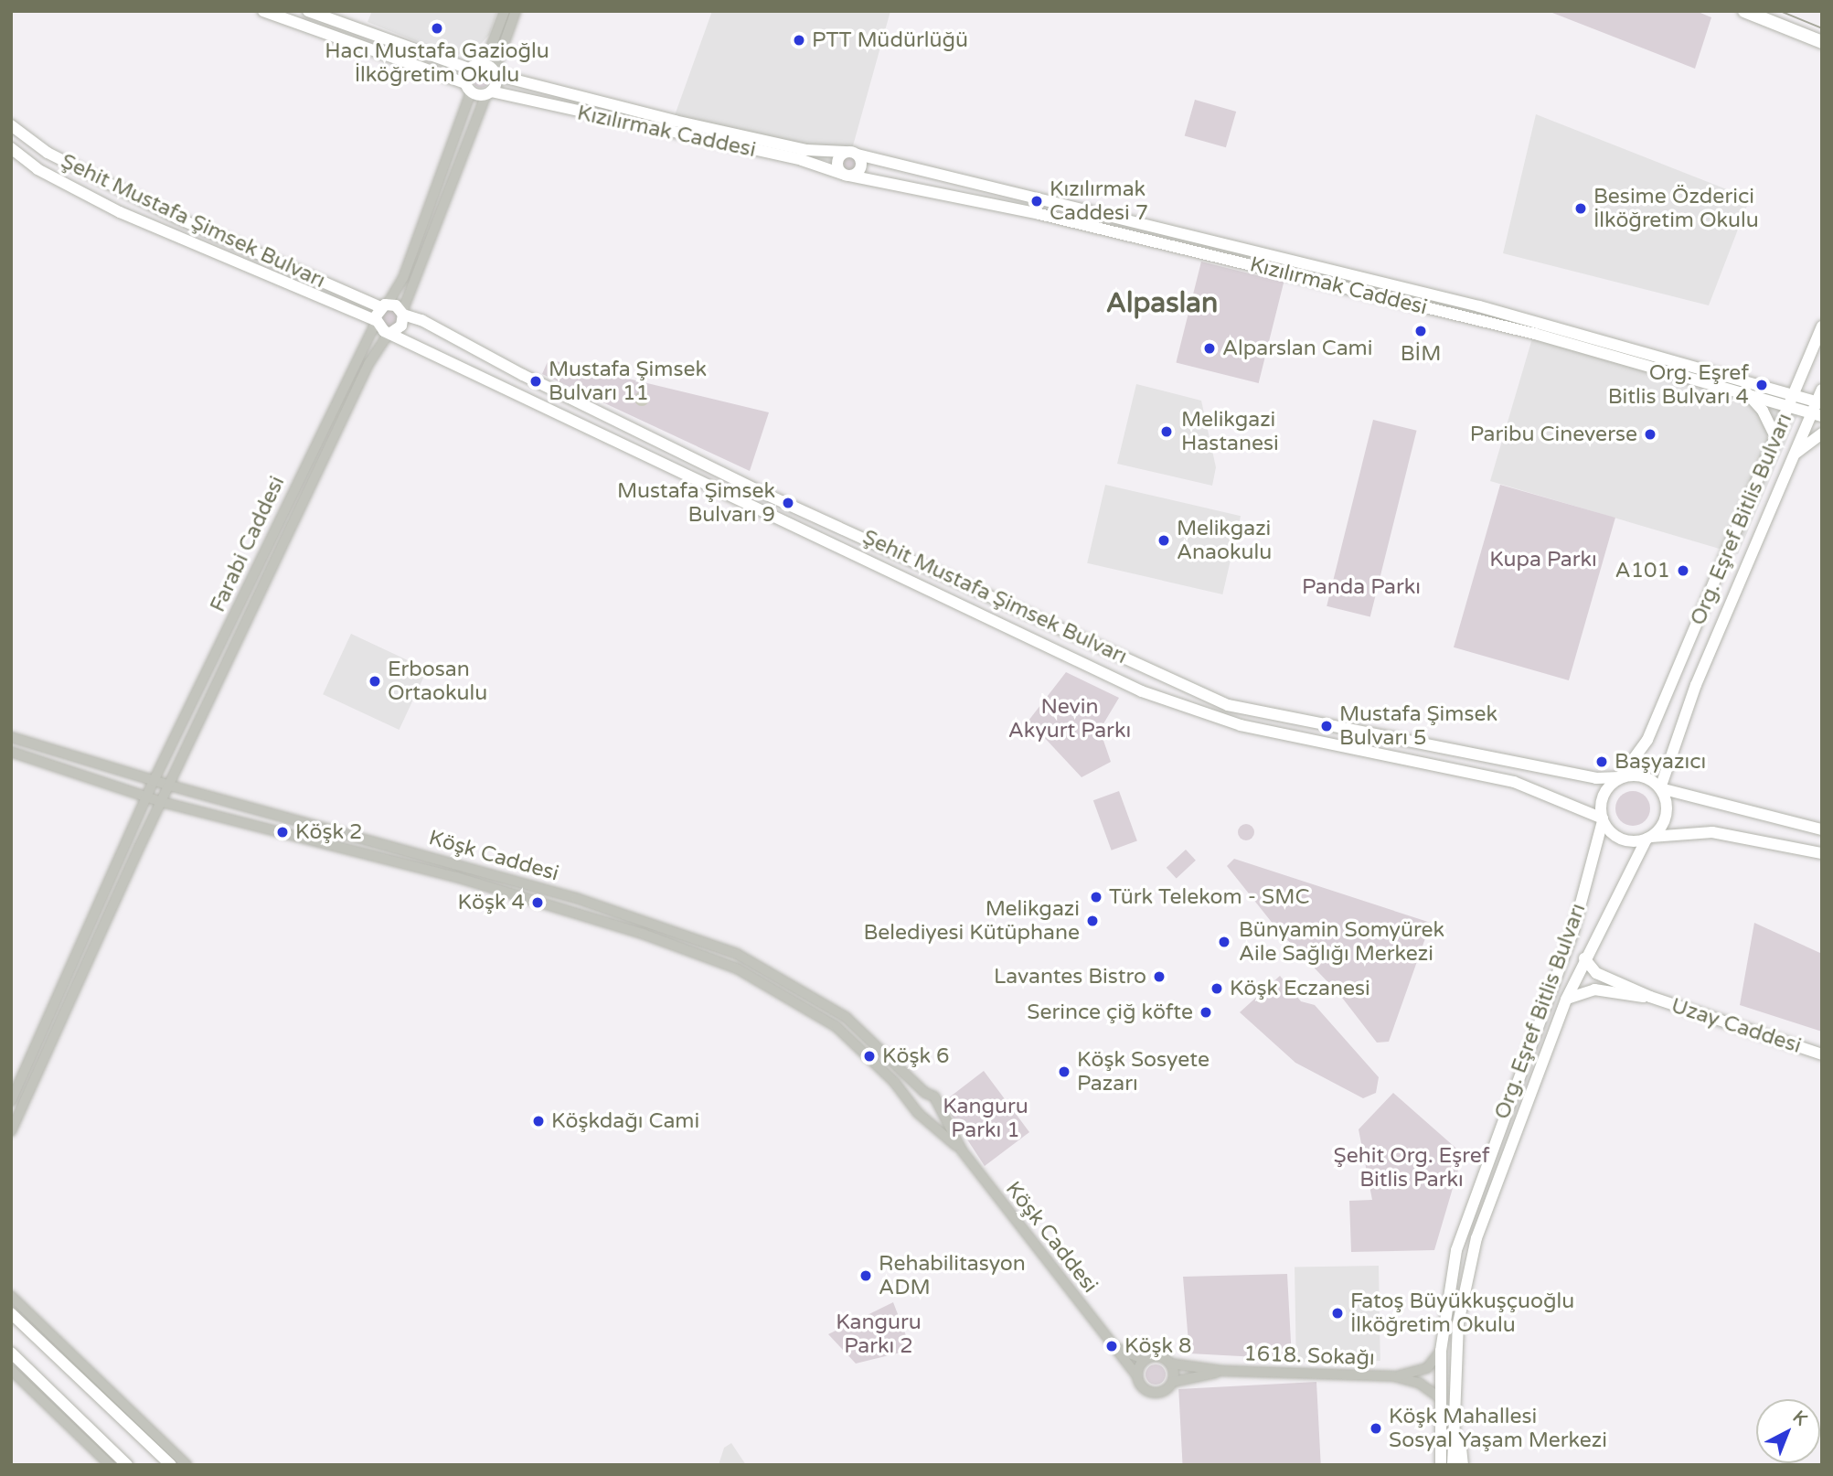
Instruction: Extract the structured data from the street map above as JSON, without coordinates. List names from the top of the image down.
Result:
{
  "streets": {
    "main road": [
      "Kızılırmak Caddesi",
      "Şehit Mustafa Şimsek Bulvarı",
      "Org. Eşref Bitlis Bulvarı",
      "Uzay Caddesi"
    ],
    "street": ["Farabi Caddesi", "Köşk Caddesi", "1618. Sokağı"]
  },
  "crossings": [
    ["Kızılırmak Caddesi", "Org. Eşref Bitlis Bulvarı"],
    ["Şehit Mustafa Şimsek Bulvarı", "Org. Eşref Bitlis Bulvarı"],
    ["Şehit Mustafa Şimsek Bulvarı", "Farabi Caddesi"],
    ["Org. Eşref Bitlis Bulvarı", "Uzay Caddesi"],
    ["Org. Eşref Bitlis Bulvarı", "1618. Sokağı"],
    ["Farabi Caddesi", "Köşk Caddesi"],
    ["Köşk Caddesi", "1618. Sokağı"]
  ],
  "districts": ["Alpaslan"],
  "parks": [
    "Kupa Parkı",
    "Panda Parkı",
    "Nevin Akyurt Parkı",
    "Kanguru Parkı 1",
    "Şehit Org. Eşref Bitlis Parkı",
    "Kanguru Parkı 2"
  ],
  "places": [
    "Hacı Mustafa Gazioğlu İlköğretim Okulu",
    "PTT Müdürlüğü",
    "Kızılırmak Caddesi 7",
    "Besime Özderici İlköğretim Okulu",
    "BİM",
    "Alparslan Cami",
    "Mustafa Şimsek Bulvarı 11",
    "Org. Eşref Bitlis Bulvarı 4",
    "Melikgazi Hastanesi",
    "Paribu Cineverse",
    "Mustafa Şimsek Bulvarı 9",
    "Melikgazi Anaokulu",
    "A101",
    "Erbosan Ortaokulu",
    "Mustafa Şimsek Bulvarı 5",
    "Başyazıcı",
    "Köşk 2",
    "Türk Telekom - SMC",
    "Köşk 4",
    "Melikgazi Belediyesi Kütüphane",
    "Bünyamin Somyürek Aile Sağlığı Merkezi",
    "Lavantes Bistro",
    "Köşk Eczanesi",
    "Serince çiğ köfte",
    "Köşk 6",
    "Köşk Sosyete Pazarı",
    "Köşkdağı Cami",
    "Rehabilitasyon ADM",
    "Fatoş Büyükkuşçuoğlu İlköğretim Okulu",
    "Köşk 8",
    "Köşk Mahallesi Sosyal Yaşam Merkezi"
  ],
  "north": "top right"
}
